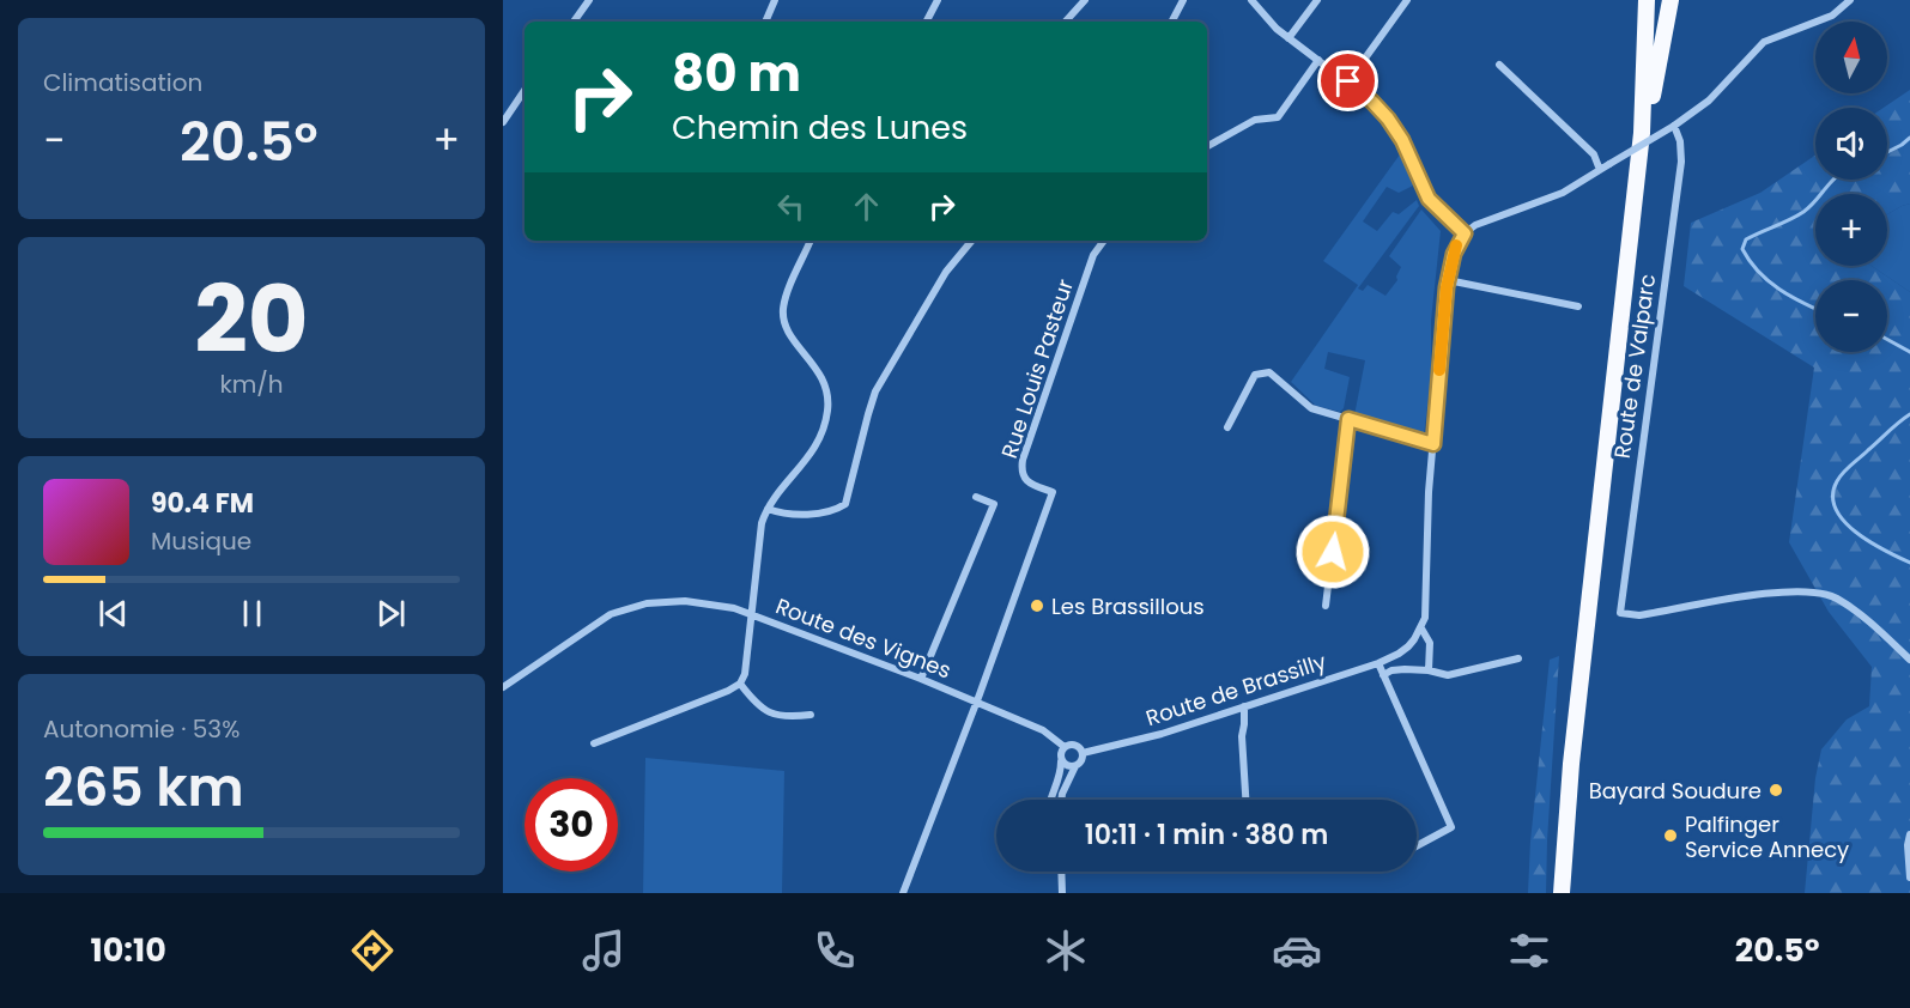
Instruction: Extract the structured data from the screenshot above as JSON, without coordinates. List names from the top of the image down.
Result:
{
  "streets": {
    "street": [
      "Route de Valparc",
      "Rue Louis Pasteur",
      "Route des Vignes",
      "Route de Brassilly"
    ]
  },
  "crossings": [
    ["Rue Louis Pasteur", "Route des Vignes"],
    ["Route des Vignes", "Route de Brassilly"]
  ],
  "places": ["Les Brassillous", "Bayard Soudure", "Palfinger Service Annecy"],
  "north": "top",
  "page": {
    "tile": [
      "Climatisation",
      ["20", "km/h"],
      ["Autonomie · 53%", "265 km"]
    ],
    "map_buttons": ["+", "−"],
    "turn": ["80 m", "Chemin des Lunes"],
    "heat": ["−", "20.5°", "+"],
    "song": ["90.4 FM", "Musique"],
    "limit": "30",
    "trip": "10:11 · 1 min · 380 m",
    "tabs": ["10:10", "20.5°"]
  }
}
